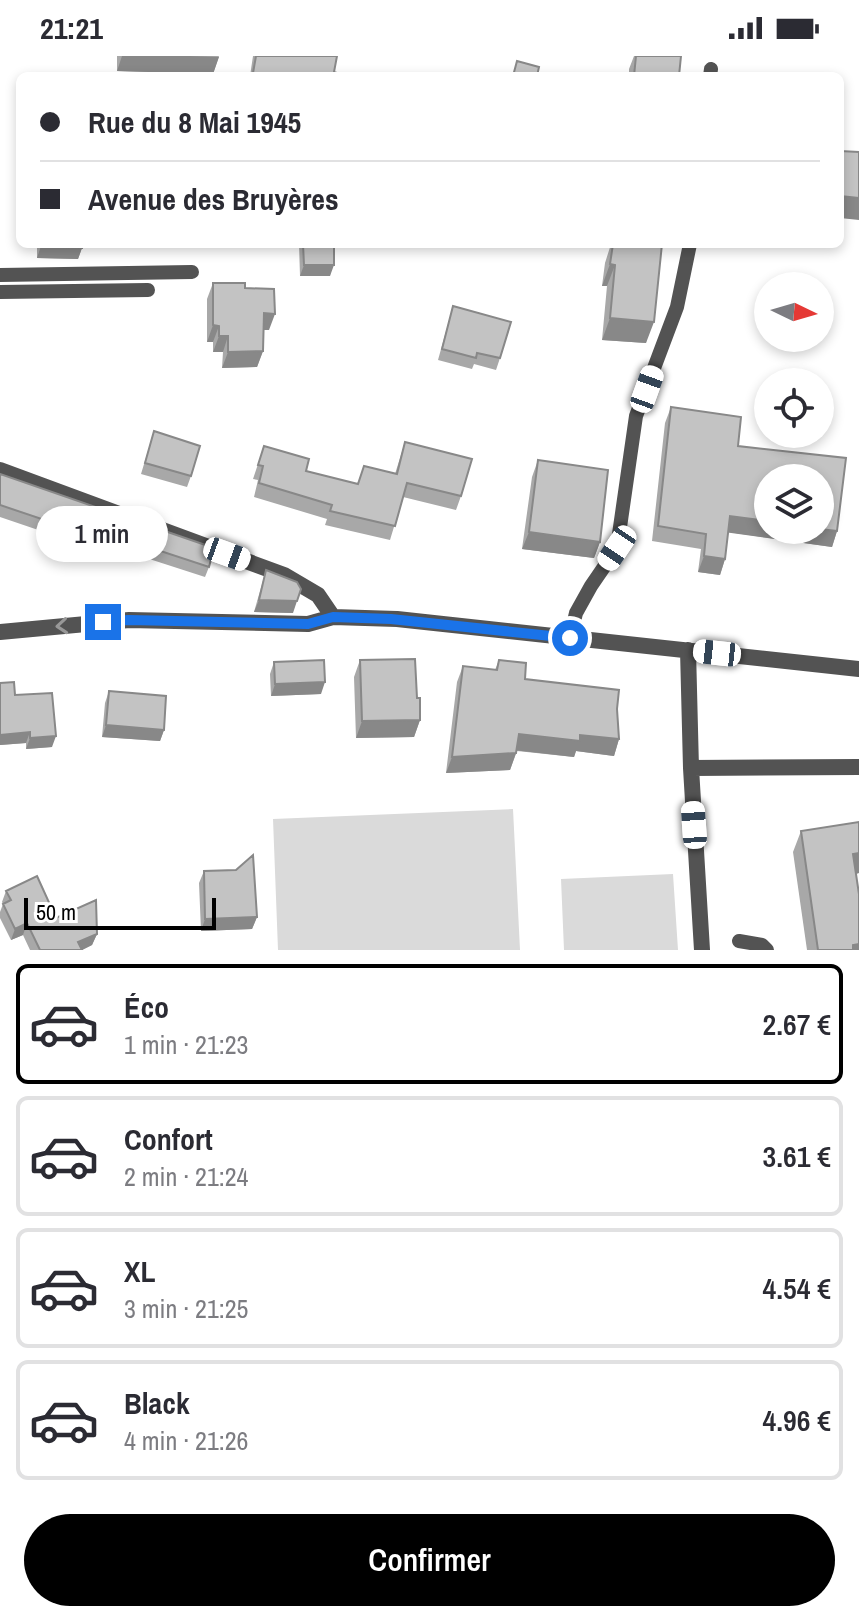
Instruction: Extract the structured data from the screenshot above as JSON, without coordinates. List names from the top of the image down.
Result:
{
  "scale_bar": "50 m",
  "north": "right",
  "page": {
    "status": "21:21",
    "banner": ["Rue du 8 Mai 1945", "Avenue des Bruyères"],
    "bubble": "1 min",
    "scale": "50 m",
    "list": [
      {
        "name": "Éco",
        "note": "1 min · 21:23",
        "value": "2.67 €"
      },
      {
        "name": "Confort",
        "note": "2 min · 21:24",
        "value": "3.61 €"
      },
      {
        "name": "XL",
        "note": "3 min · 21:25",
        "value": "4.54 €"
      },
      {
        "name": "Black",
        "note": "4 min · 21:26",
        "value": "4.96 €"
      }
    ],
    "buttons": "Confirmer"
  }
}
